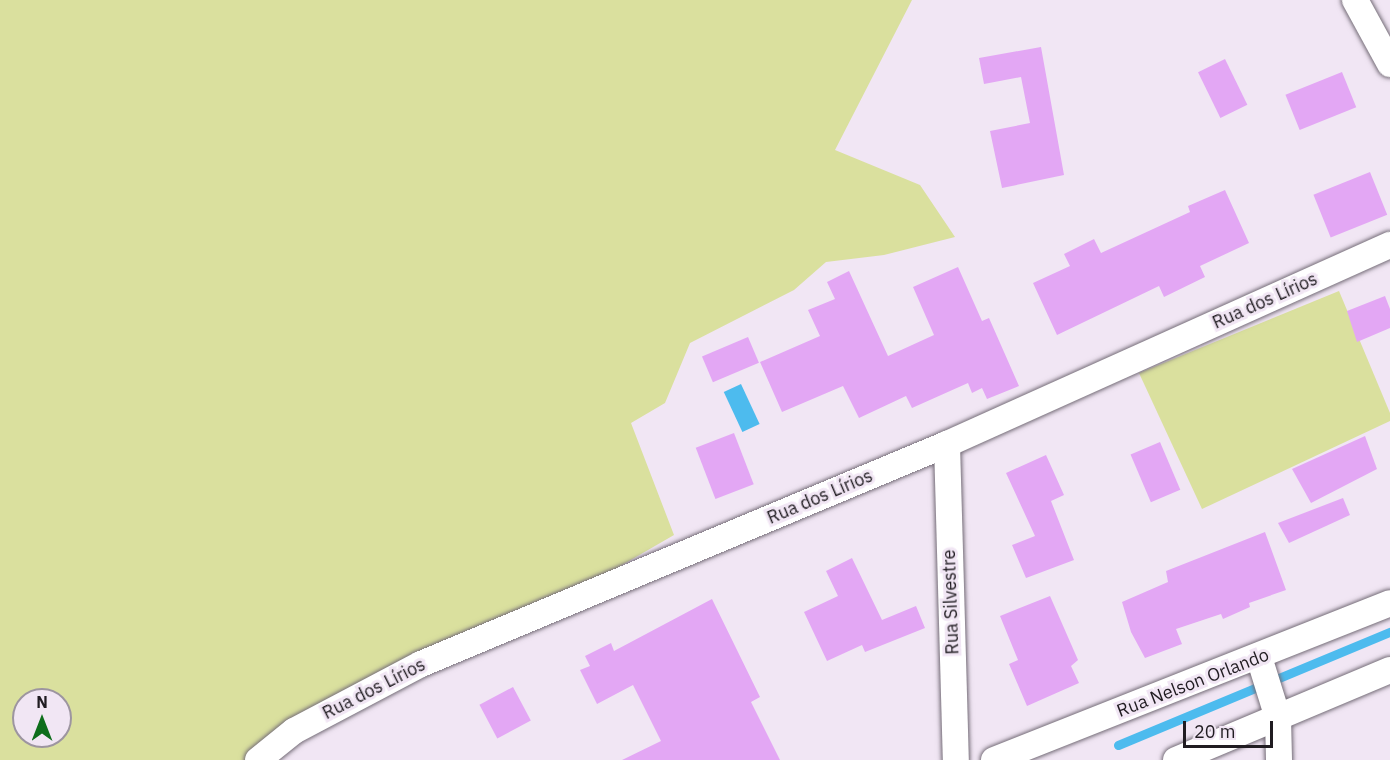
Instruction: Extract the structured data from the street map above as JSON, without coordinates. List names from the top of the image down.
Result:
{
  "streets": {
    "street": ["Rua dos Lírios", "Rua Silvestre", "Rua Nelson Orlando"]
  },
  "crossings": [
    ["Rua dos Lírios", "Rua Silvestre"]
  ],
  "scale_bar": "20 m",
  "north": "top"
}
